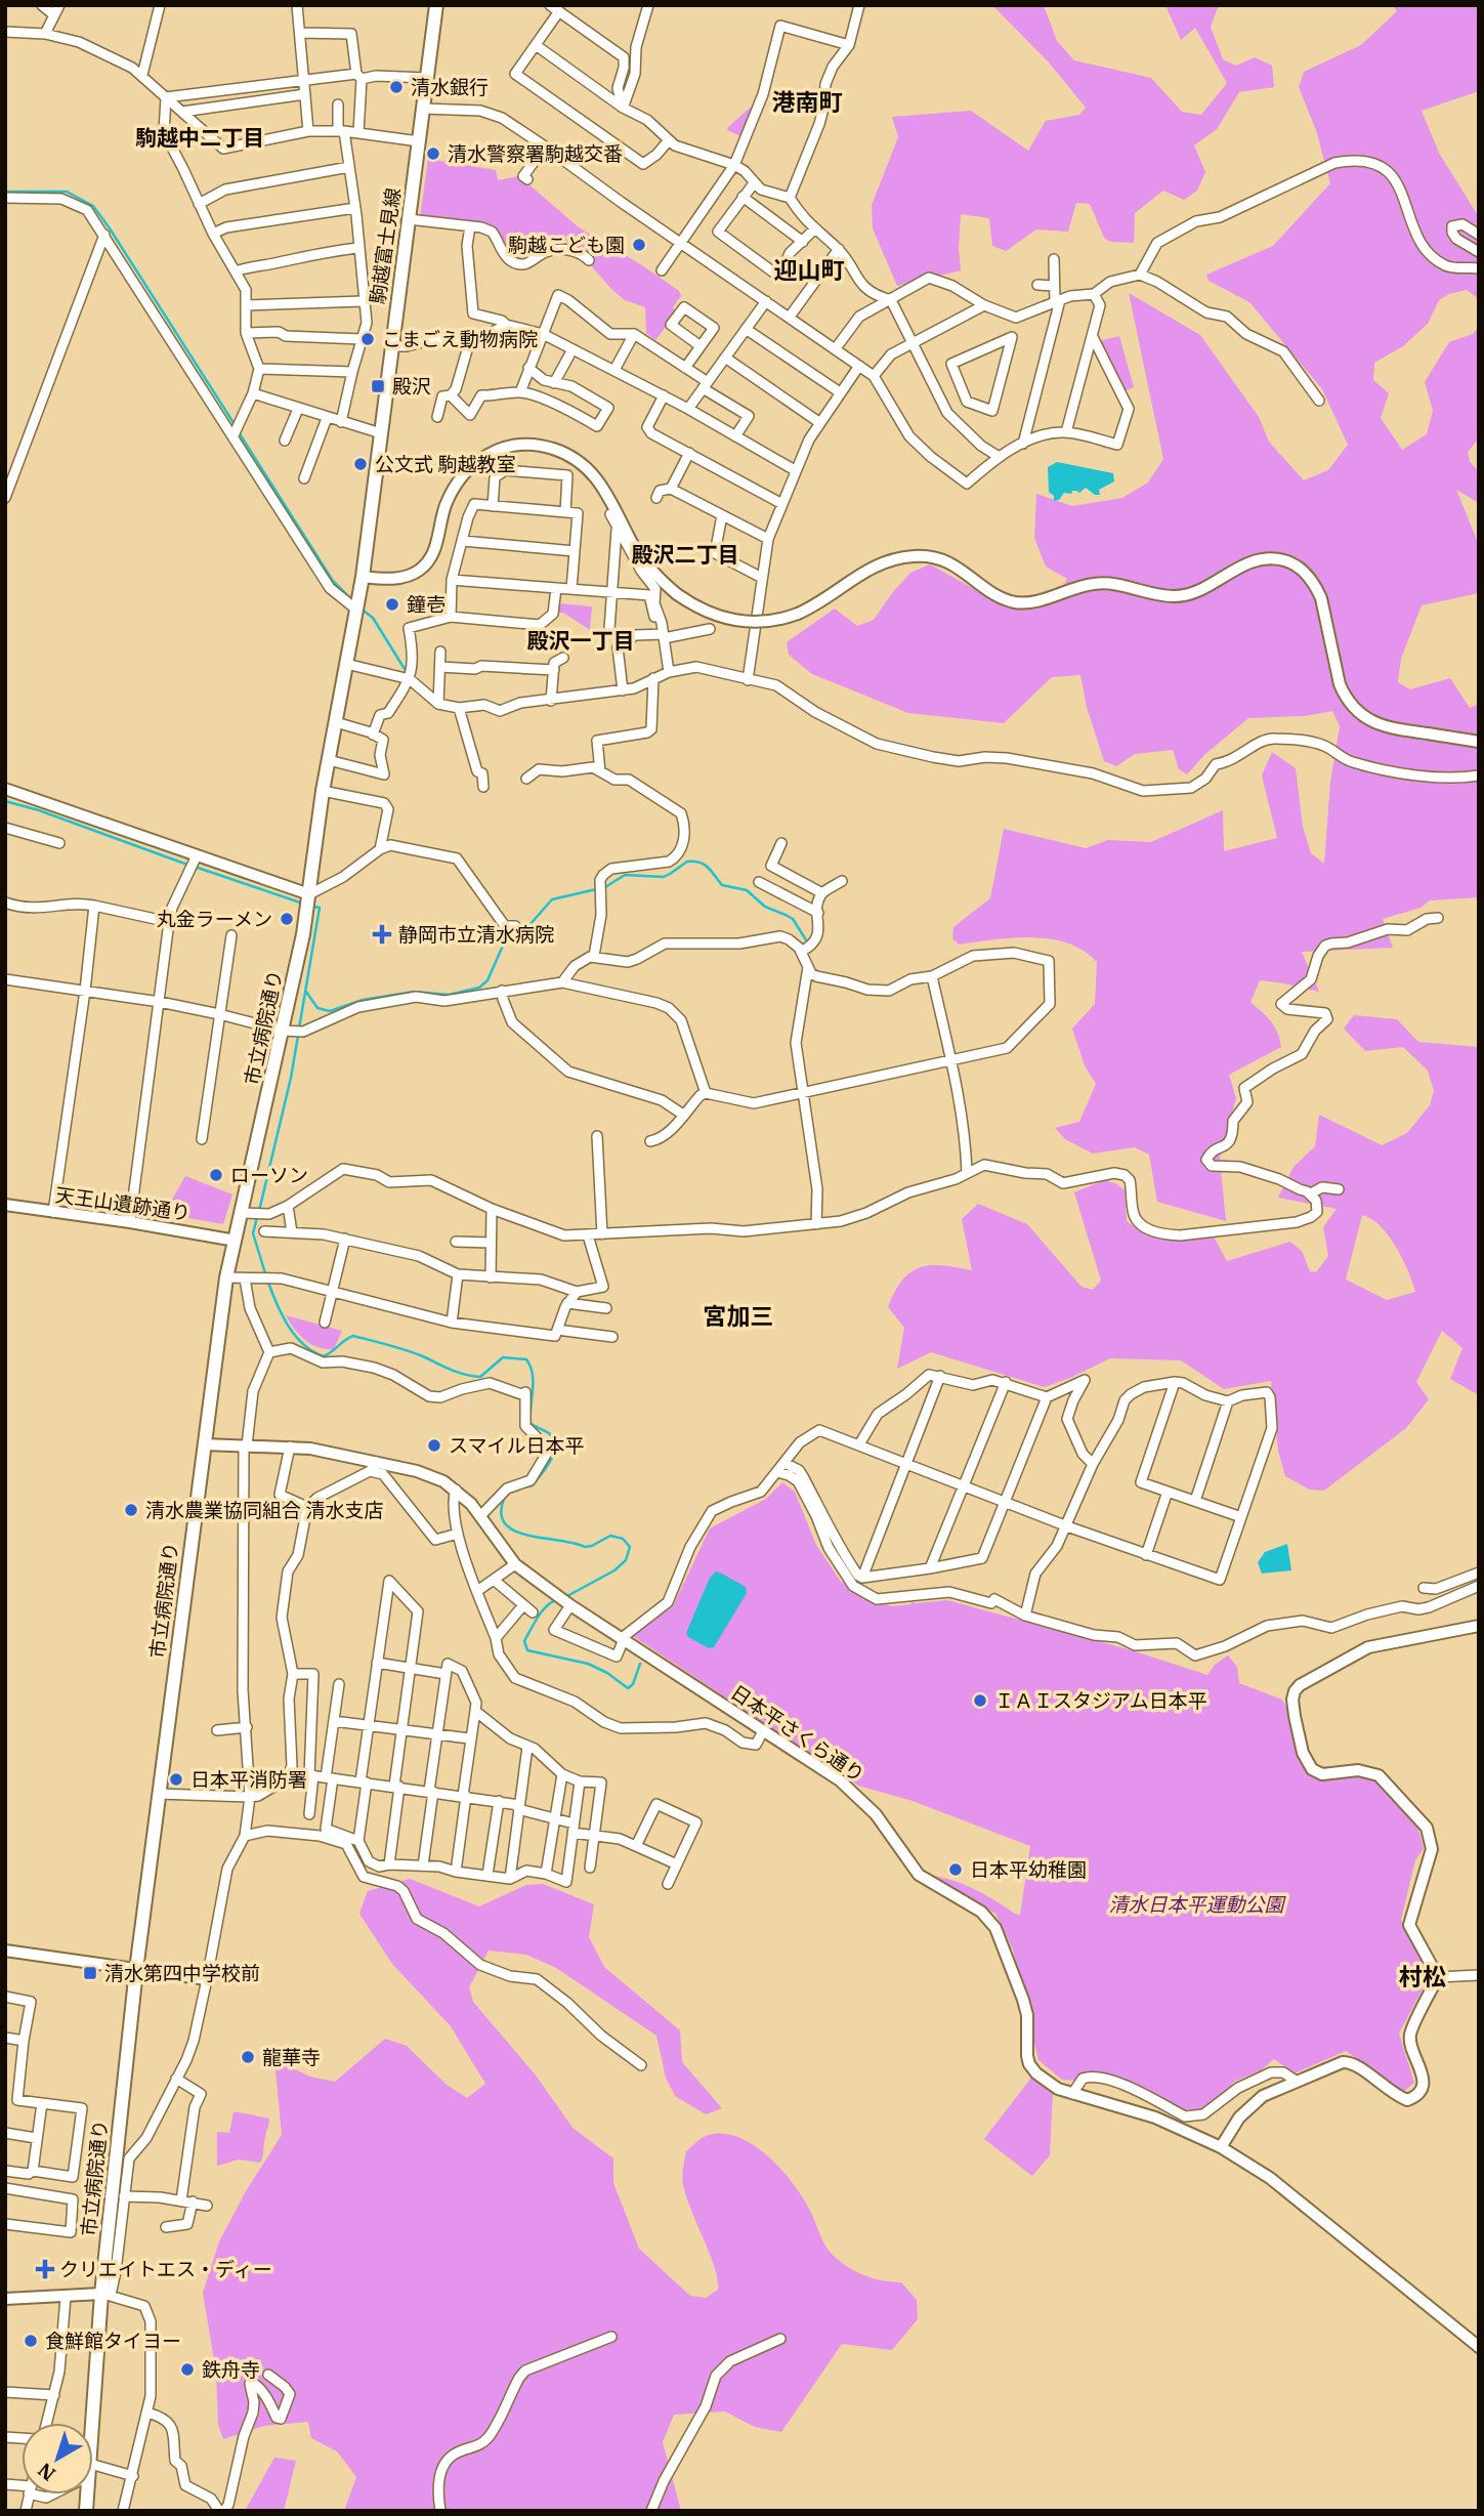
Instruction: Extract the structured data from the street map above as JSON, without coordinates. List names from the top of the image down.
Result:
{
  "streets": {
    "main road": ["駒越富士見線", "市立病院通り"],
    "street": ["天王山遺跡通り", "日本平さくら通り"]
  },
  "crossings": [
    ["駒越富士見線", "市立病院通り"],
    ["市立病院通り", "天王山遺跡通り"],
    ["市立病院通り", "日本平さくら通り"]
  ],
  "districts": [
    "港南町",
    "駒越中二丁目",
    "迎山町",
    "殿沢二丁目",
    "殿沢一丁目",
    "宮加三",
    "村松"
  ],
  "parks": ["清水日本平運動公園"],
  "places": {
    "other": [
      "清水銀行",
      "清水警察署駒越交番",
      "駒越こども園",
      "こまごえ動物病院",
      "公文式 駒越教室",
      "鐘壱",
      "丸金ラーメン",
      "ローソン",
      "スマイル日本平",
      "清水農業協同組合 清水支店",
      "ＩＡＩスタジアム日本平",
      "日本平消防署",
      "日本平幼稚園",
      "龍華寺",
      "食鮮館タイヨー",
      "鉄舟寺"
    ],
    "transit": ["殿沢", "清水第四中学校前"],
    "health": ["静岡市立清水病院", "クリエイトエス・ディー"]
  },
  "north": "bottom left"
}
